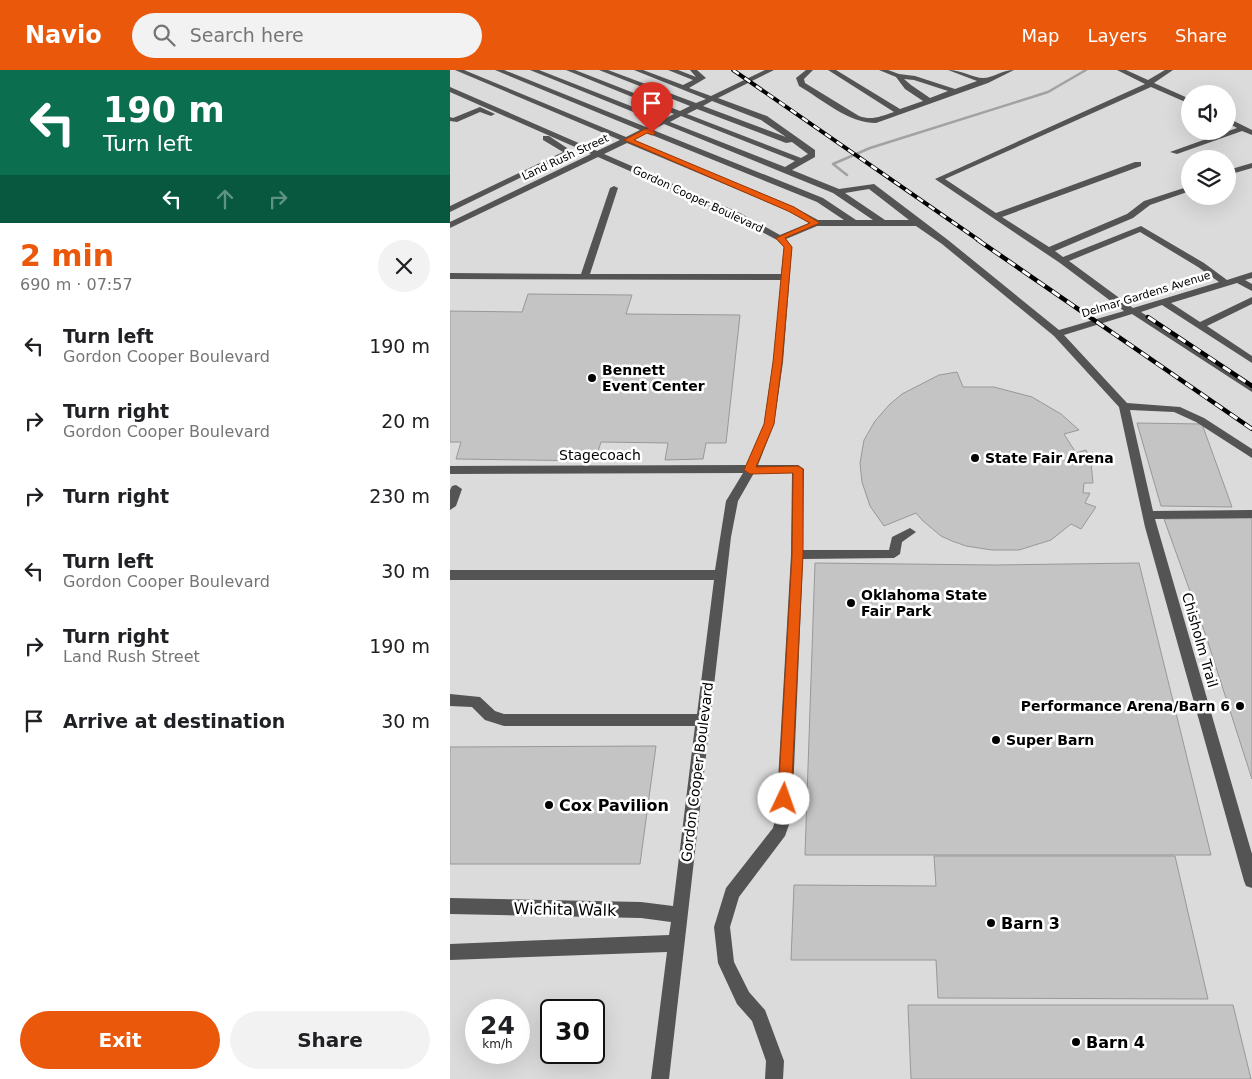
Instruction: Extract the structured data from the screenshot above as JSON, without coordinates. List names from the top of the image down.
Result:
{
  "streets": {
    "street": [
      "Land Rush Street",
      "Gordon Cooper Boulevard",
      "Delmar Gardens Avenue",
      "Stagecoach",
      "Chisholm Trail",
      "Wichita Walk"
    ]
  },
  "crossings": [
    ["Land Rush Street", "Gordon Cooper Boulevard"],
    ["Gordon Cooper Boulevard", "Stagecoach"],
    ["Gordon Cooper Boulevard", "Wichita Walk"]
  ],
  "places": [
    "Bennett Event Center",
    "State Fair Arena",
    "Oklahoma State Fair Park",
    "Performance Arena/Barn 6",
    "Super Barn",
    "Cox Pavilion",
    "Barn 3",
    "Barn 4"
  ],
  "page": {
    "header": "Navio",
    "search": "Search here",
    "nav": ["Map", "Layers", "Share"],
    "turn": ["190 m", "Turn left"],
    "heading": ["2 min", "690 m · 07:57"],
    "list": [
      {
        "name": "Turn left",
        "note": "Gordon Cooper Boulevard",
        "value": "190 m"
      },
      {
        "name": "Turn right",
        "note": "Gordon Cooper Boulevard",
        "value": "20 m"
      },
      {
        "name": "Turn right",
        "value": "230 m"
      },
      {
        "name": "Turn left",
        "note": "Gordon Cooper Boulevard",
        "value": "30 m"
      },
      {
        "name": "Turn right",
        "note": "Land Rush Street",
        "value": "190 m"
      },
      {
        "name": "Arrive at destination",
        "value": "30 m"
      }
    ],
    "speed": "24 km/h",
    "limit": "30",
    "buttons": ["Exit", "Share"]
  }
}
